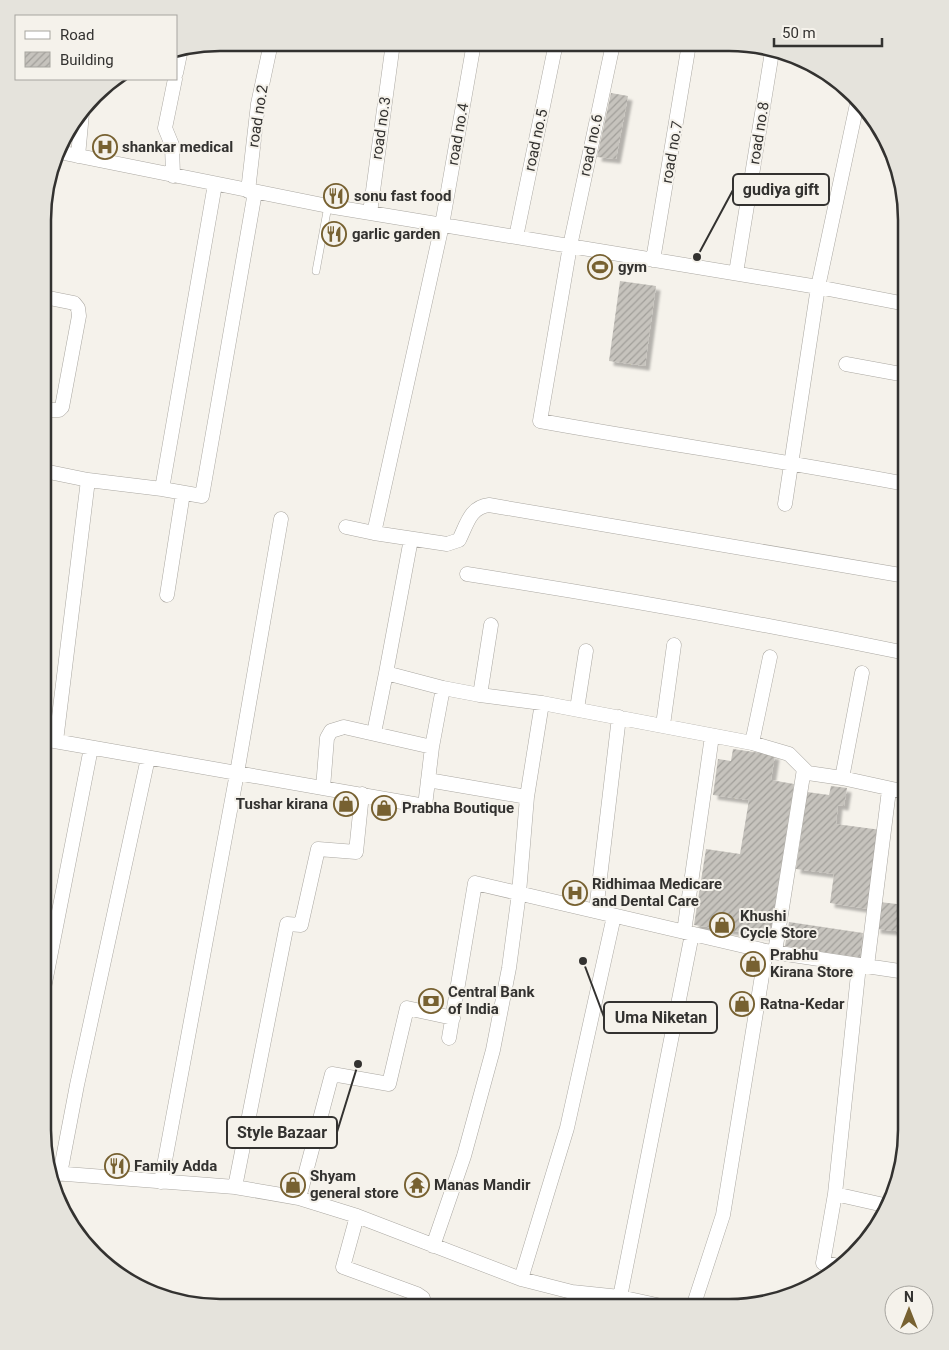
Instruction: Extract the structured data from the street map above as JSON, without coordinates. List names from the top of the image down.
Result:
{
  "streets": {
    "street": [
      "road no.2",
      "road no.3",
      "road no.8",
      "road no.4",
      "road no.5",
      "road no.6",
      "road no.7"
    ]
  },
  "places": {
    "hospital": ["shankar medical", "Ridhimaa Medicare and Dental Care"],
    "restaurant": ["sonu fast food", "garlic garden", "Family Adda"],
    "other": ["gudiya gift", "Uma Niketan", "Style Bazaar"],
    "sports": ["gym"],
    "shop": [
      "Tushar kirana",
      "Prabha Boutique",
      "Khushi Cycle Store",
      "Prabhu Kirana Store",
      "Ratna-Kedar",
      "Shyam general store"
    ],
    "bank": ["Central Bank of India"],
    "temple": ["Manas Mandir"]
  },
  "legend": ["Road", "Building"],
  "scale_bar": "50 m",
  "north": "top"
}
